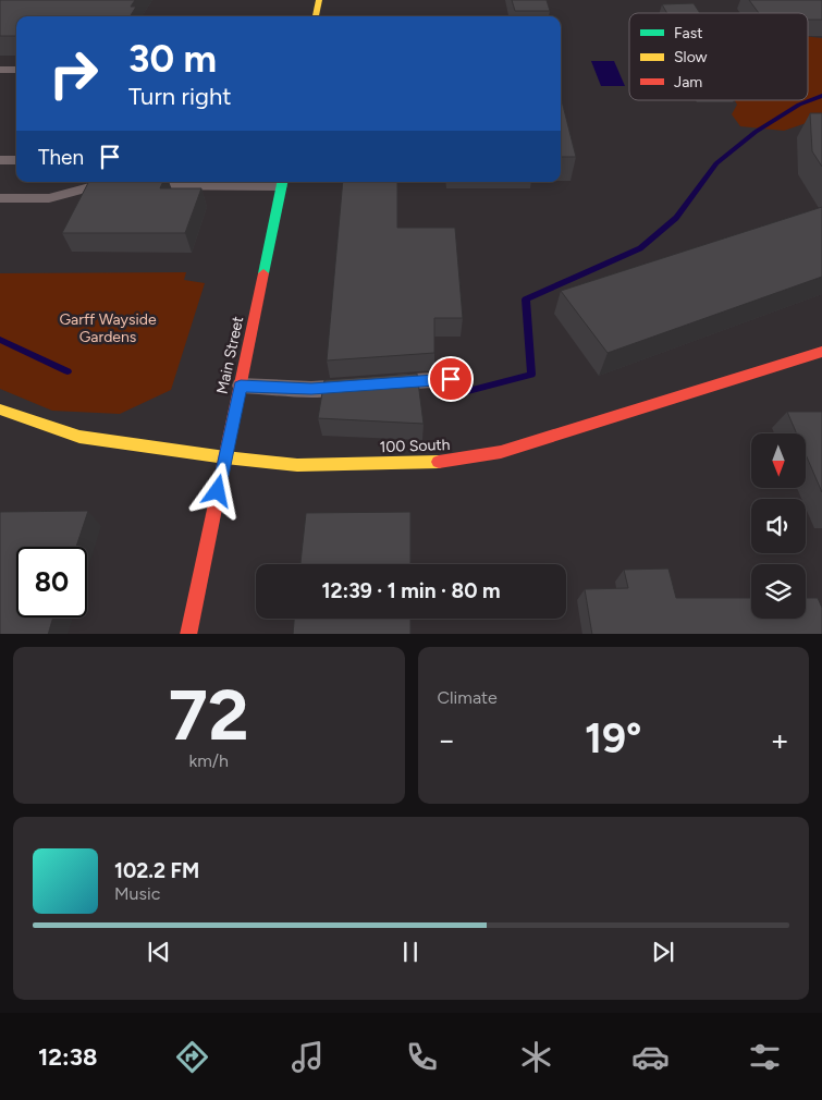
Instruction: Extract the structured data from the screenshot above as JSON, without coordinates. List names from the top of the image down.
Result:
{
  "streets": {
    "main road": ["Main Street", "100 South"]
  },
  "crossings": [
    ["Main Street", "100 South"]
  ],
  "parks": ["Garff Wayside Gardens"],
  "legend": ["Fast", "Slow", "Jam"],
  "north": "bottom",
  "page": {
    "turn": ["30 m", "Turn right"],
    "then": "Then",
    "limit": "80",
    "trip": "12:39 · 1 min · 80 m",
    "tile": [
      ["72", "km/h"],
      "Climate"
    ],
    "heat": ["−", "19°", "+"],
    "song": ["102.2 FM", "Music"],
    "tabs": "12:38"
  }
}
